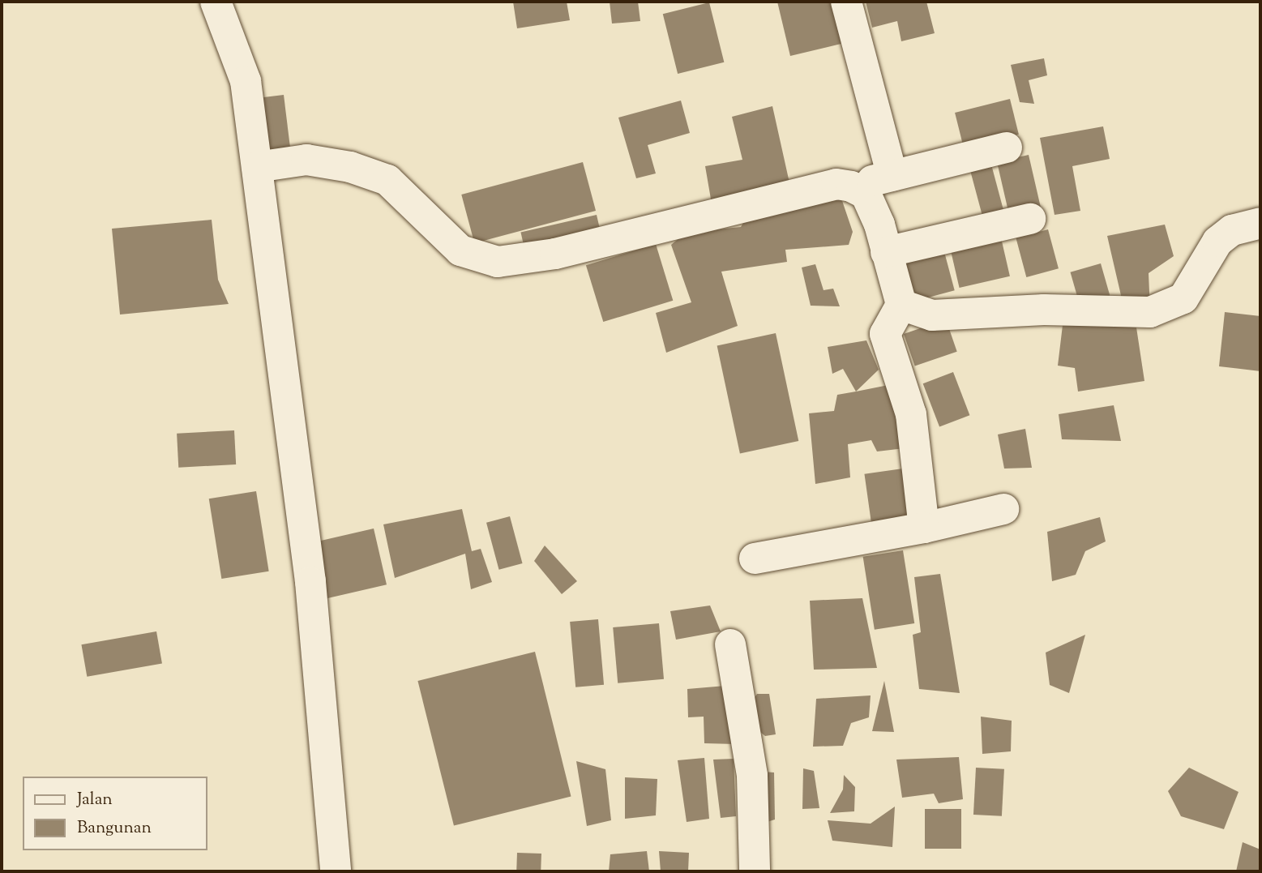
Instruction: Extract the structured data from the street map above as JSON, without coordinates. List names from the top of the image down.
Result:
{
  "legend": ["Jalan", "Bangunan"]
}
